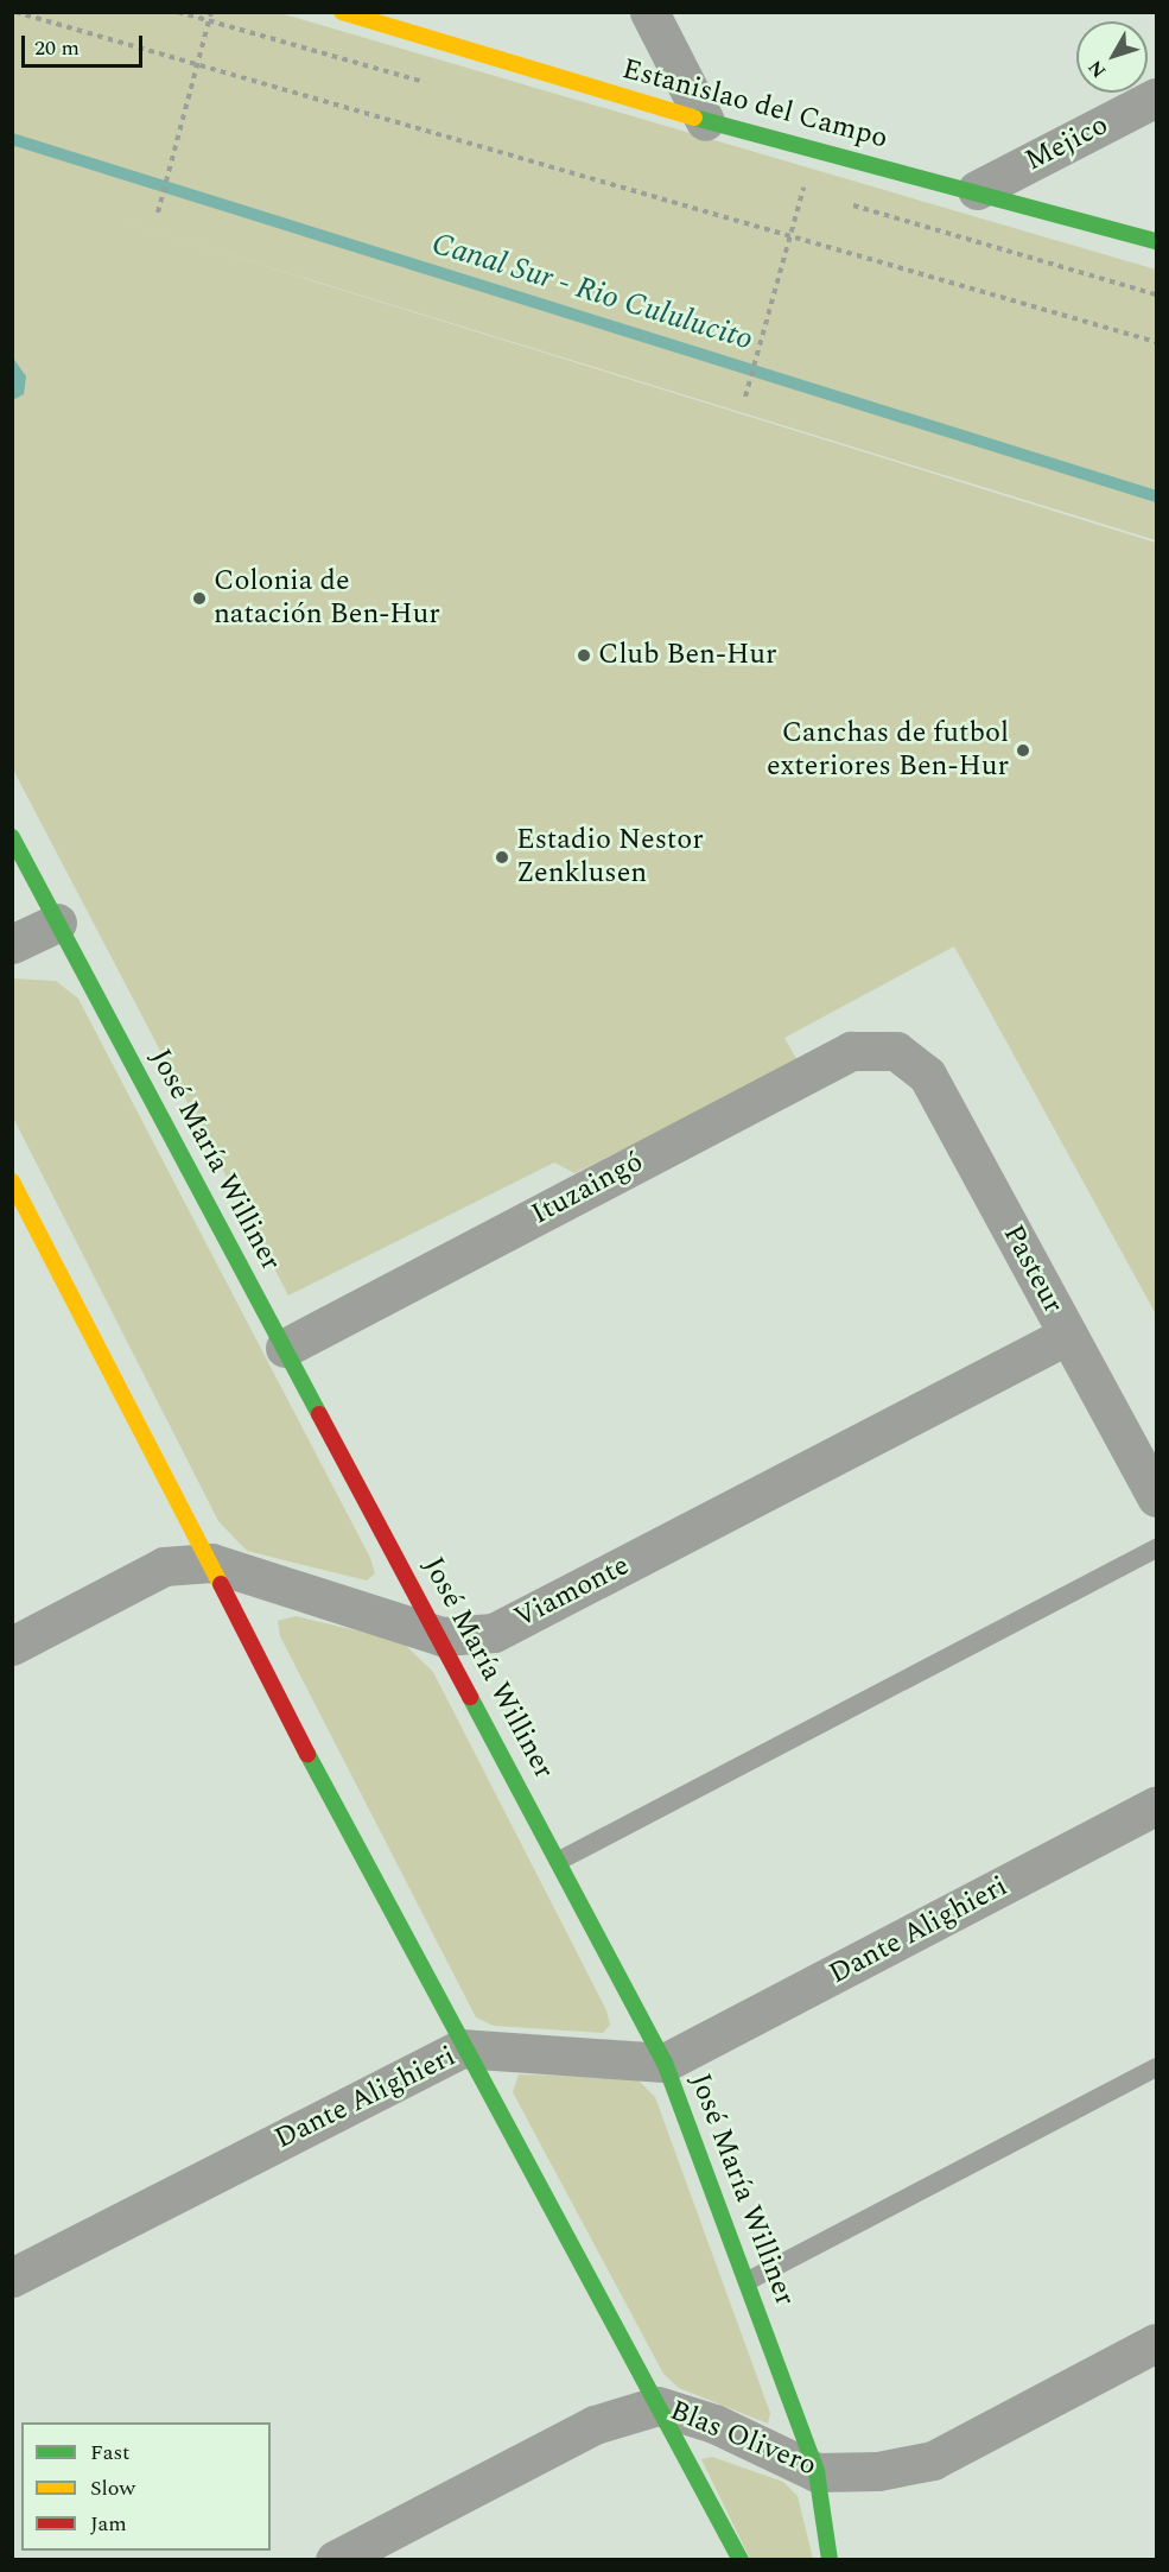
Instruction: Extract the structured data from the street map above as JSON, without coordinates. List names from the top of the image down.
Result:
{
  "streets": {
    "street": [
      "Estanislao del Campo",
      "Mejico",
      "José María Williner",
      "Ituzaingó",
      "Pasteur",
      "Viamonte",
      "Dante Alighieri",
      "Blas Olivero"
    ]
  },
  "crossings": [
    ["Estanislao del Campo", "Mejico"],
    ["José María Williner", "Ituzaingó"],
    ["José María Williner", "Viamonte"],
    ["José María Williner", "Dante Alighieri"],
    ["José María Williner", "Blas Olivero"],
    ["Ituzaingó", "Pasteur"],
    ["Pasteur", "Viamonte"]
  ],
  "water": ["Canal Sur - Rio Cululucito"],
  "places": [
    "Colonia de natación Ben-Hur",
    "Club Ben-Hur",
    "Canchas de futbol exteriores Ben-Hur",
    "Estadio Nestor Zenklusen"
  ],
  "legend": ["Fast", "Slow", "Jam"],
  "scale_bar": "20 m",
  "north": "bottom left"
}
